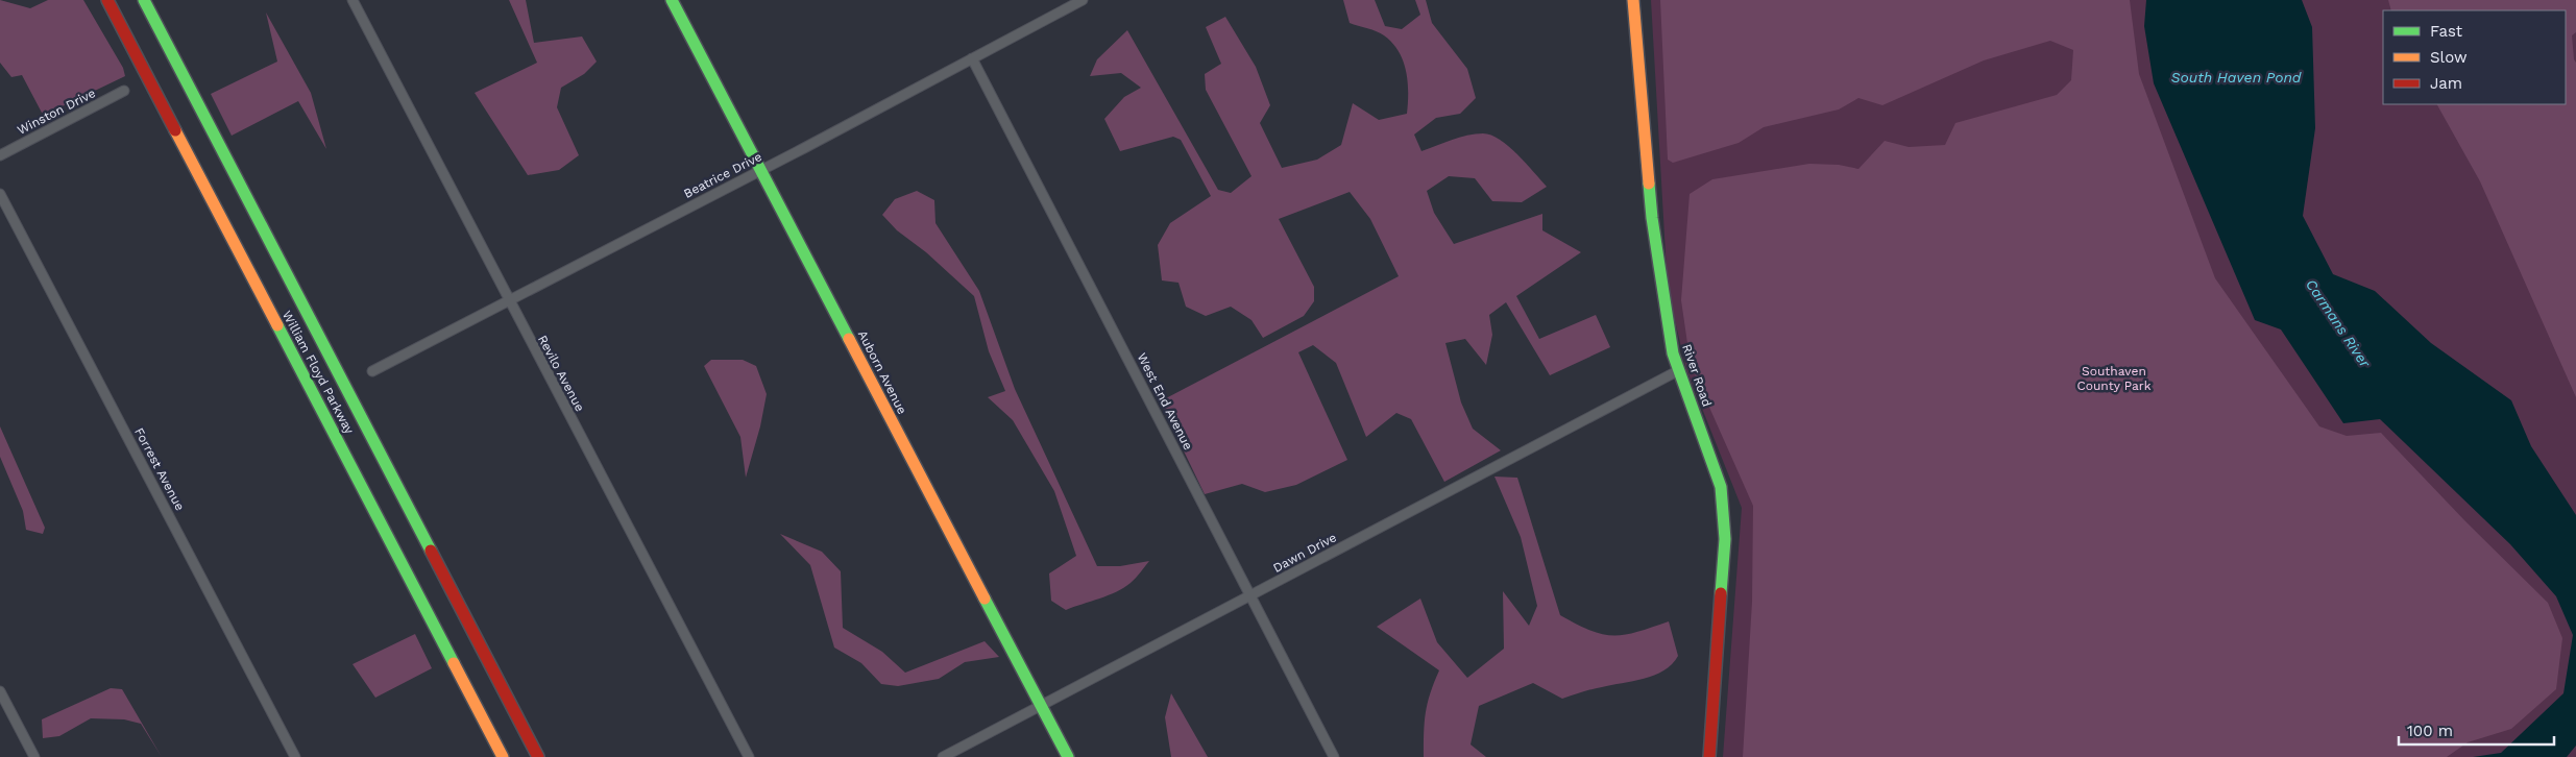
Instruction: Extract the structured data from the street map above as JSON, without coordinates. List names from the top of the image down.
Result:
{
  "streets": {
    "main road": ["William Floyd Parkway", "Auborn Avenue", "River Road"],
    "street": [
      "Winston Drive",
      "Beatrice Drive",
      "Revilo Avenue",
      "West End Avenue",
      "Forrest Avenue",
      "Dawn Drive"
    ]
  },
  "crossings": [
    ["Beatrice Drive", "Auborn Avenue"],
    ["Beatrice Drive", "Revilo Avenue"],
    ["Beatrice Drive", "West End Avenue"],
    ["Auborn Avenue", "Dawn Drive"],
    ["River Road", "Dawn Drive"],
    ["West End Avenue", "Dawn Drive"]
  ],
  "water": ["South Haven Pond", "Carmans River"],
  "parks": ["Southaven County Park"],
  "legend": ["Fast", "Slow", "Jam"],
  "scale_bar": "100 m"
}
